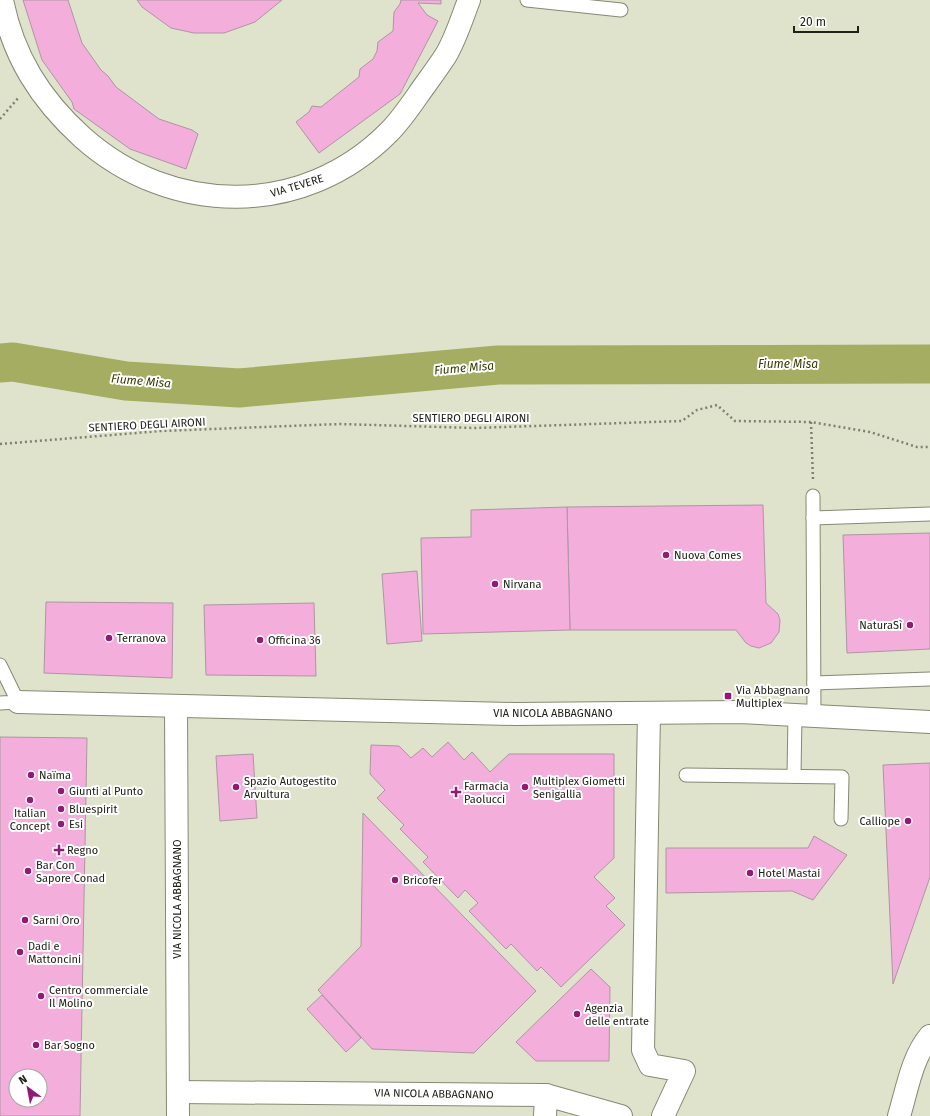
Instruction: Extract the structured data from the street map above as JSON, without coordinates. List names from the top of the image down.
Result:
{
  "streets": {
    "street": ["VIA TEVERE", "VIA NICOLA ABBAGNANO"],
    "path": ["SENTIERO DEGLI AIRONI"]
  },
  "water": ["Fiume Misa"],
  "places": {
    "other": [
      "Nuova Comes",
      "Nirvana",
      "NaturaSì",
      "Terranova",
      "Officina 36",
      "Naïma",
      "Spazio Autogestito Arvultura",
      "Multiplex Giometti Senigallia",
      "Giunti al Punto",
      "Italian Concept",
      "Bluespirit",
      "Calliope",
      "Esi",
      "Bar Con Sapore Conad",
      "Hotel Mastai",
      "Bricofer",
      "Sarni Oro",
      "Dadi e Mattoncini",
      "Centro commerciale Il Molino",
      "Agenzia delle entrate",
      "Bar Sogno"
    ],
    "transit": ["Via Abbagnano Multiplex"],
    "health": ["Farmacia Paolucci", "Regno"]
  },
  "scale_bar": "20 m",
  "north": "top left"
}
